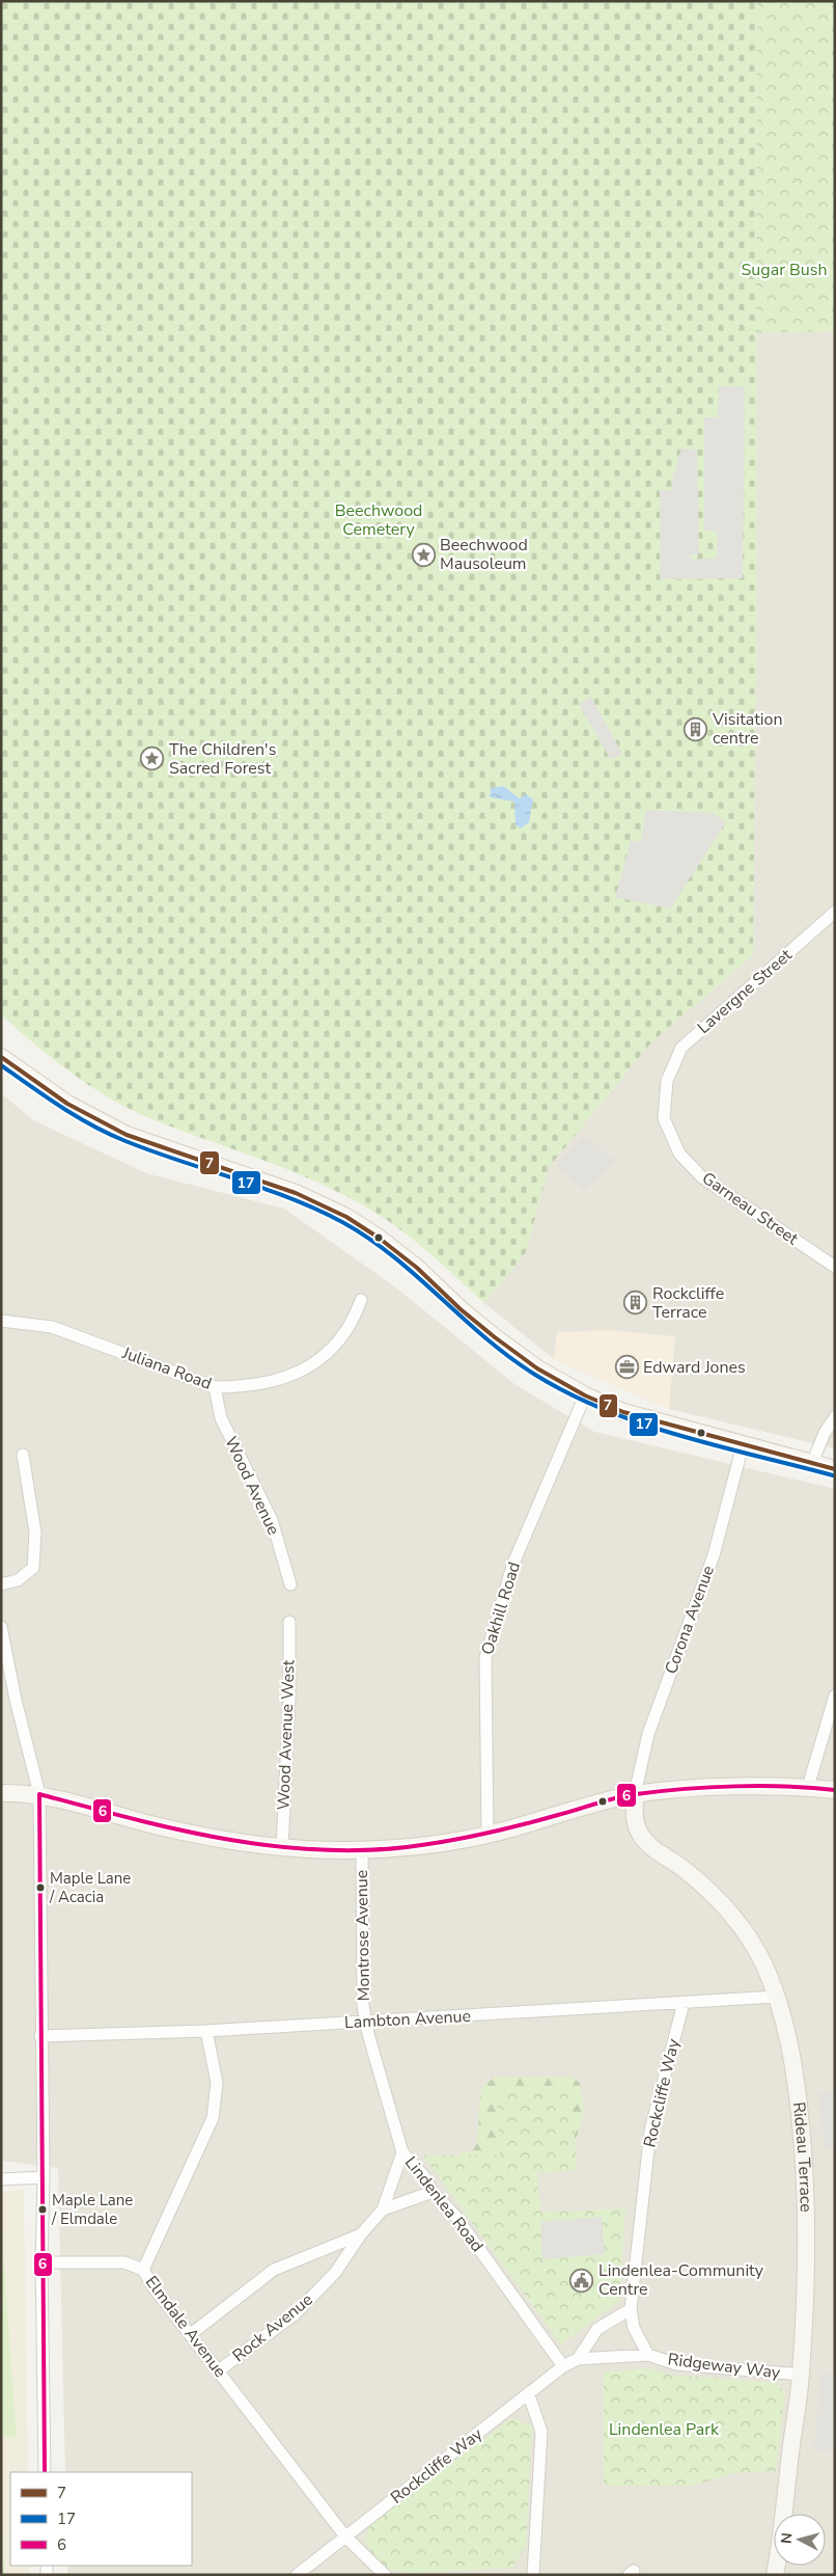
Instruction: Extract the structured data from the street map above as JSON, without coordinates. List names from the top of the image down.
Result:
{
  "streets": {
    "street": [
      "Lavergne Street",
      "Garneau Street",
      "Juliana Road",
      "Wood Avenue",
      "Oakhill Road",
      "Corona Avenue",
      "Wood Avenue West",
      "Montrose Avenue",
      "Lambton Avenue",
      "Rockcliffe Way",
      "Rideau Terrace",
      "Lindenlea Road",
      "Elmdale Avenue",
      "Rock Avenue",
      "Ridgeway Way"
    ]
  },
  "crossings": [
    ["Lavergne Street", "Garneau Street"],
    ["Juliana Road", "Wood Avenue"],
    ["Corona Avenue", "Rideau Terrace"],
    ["Montrose Avenue", "Lambton Avenue"],
    ["Montrose Avenue", "Lindenlea Road"],
    ["Lambton Avenue", "Rockcliffe Way"],
    ["Lambton Avenue", "Rideau Terrace"],
    ["Lambton Avenue", "Lindenlea Road"],
    ["Lambton Avenue", "Elmdale Avenue"],
    ["Rockcliffe Way", "Lindenlea Road"],
    ["Rockcliffe Way", "Elmdale Avenue"],
    ["Rockcliffe Way", "Ridgeway Way"],
    ["Rideau Terrace", "Ridgeway Way"],
    ["Lindenlea Road", "Rock Avenue"],
    ["Elmdale Avenue", "Rock Avenue"]
  ],
  "parks": ["Sugar Bush", "Beechwood Cemetery", "Lindenlea Park"],
  "places": {
    "place": ["Beechwood Mausoleum", "The Children's Sacred Forest"],
    "building": ["Visitation centre", "Rockcliffe Terrace"],
    "office": ["Edward Jones"],
    "other": ["Maple Lane / Acacia", "Maple Lane / Elmdale"],
    "public building": ["Lindenlea-Community Centre"]
  },
  "lines": ["transit line 7", "transit line 17", "transit line 6"],
  "legend": ["7", "17", "6"],
  "north": "left"
}
